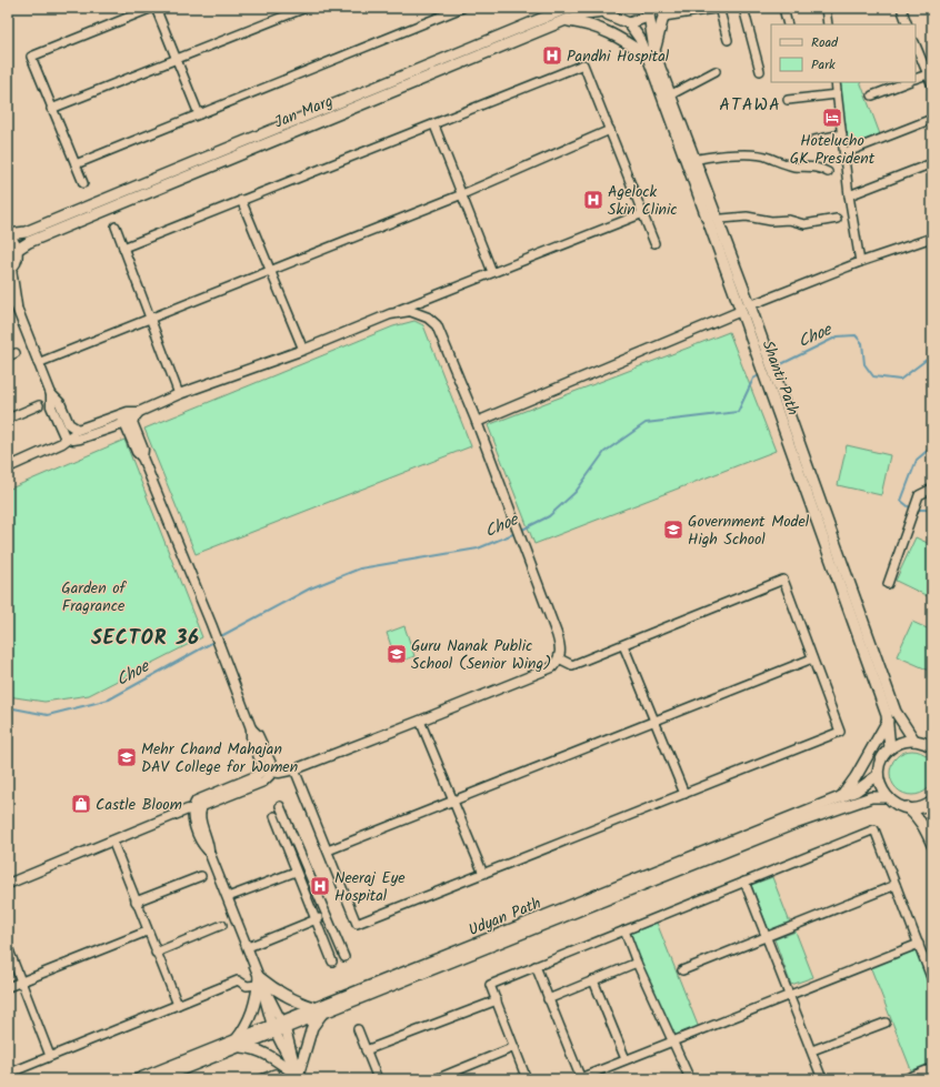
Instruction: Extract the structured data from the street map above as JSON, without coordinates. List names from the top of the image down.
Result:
{
  "streets": {
    "main road": ["Jan Marg", "Shanti Path", "Udyan Path"]
  },
  "districts": ["ATAWA", "SECTOR 36"],
  "water": ["Choe"],
  "parks": ["Garden of Fragrance"],
  "places": {
    "hospital": ["Pandhi Hospital", "Agelock Skin Clinic", "Neeraj Eye Hospital"],
    "hotel": ["Hotelucho GK President"],
    "school or university": ["Government Model High School", "Guru Nanak Public School (Senior Wing)", "Mehr Chand Mahajan DAV College for Women"],
    "shop": ["Castle Bloom"]
  },
  "legend": ["Road", "Park"]
}
